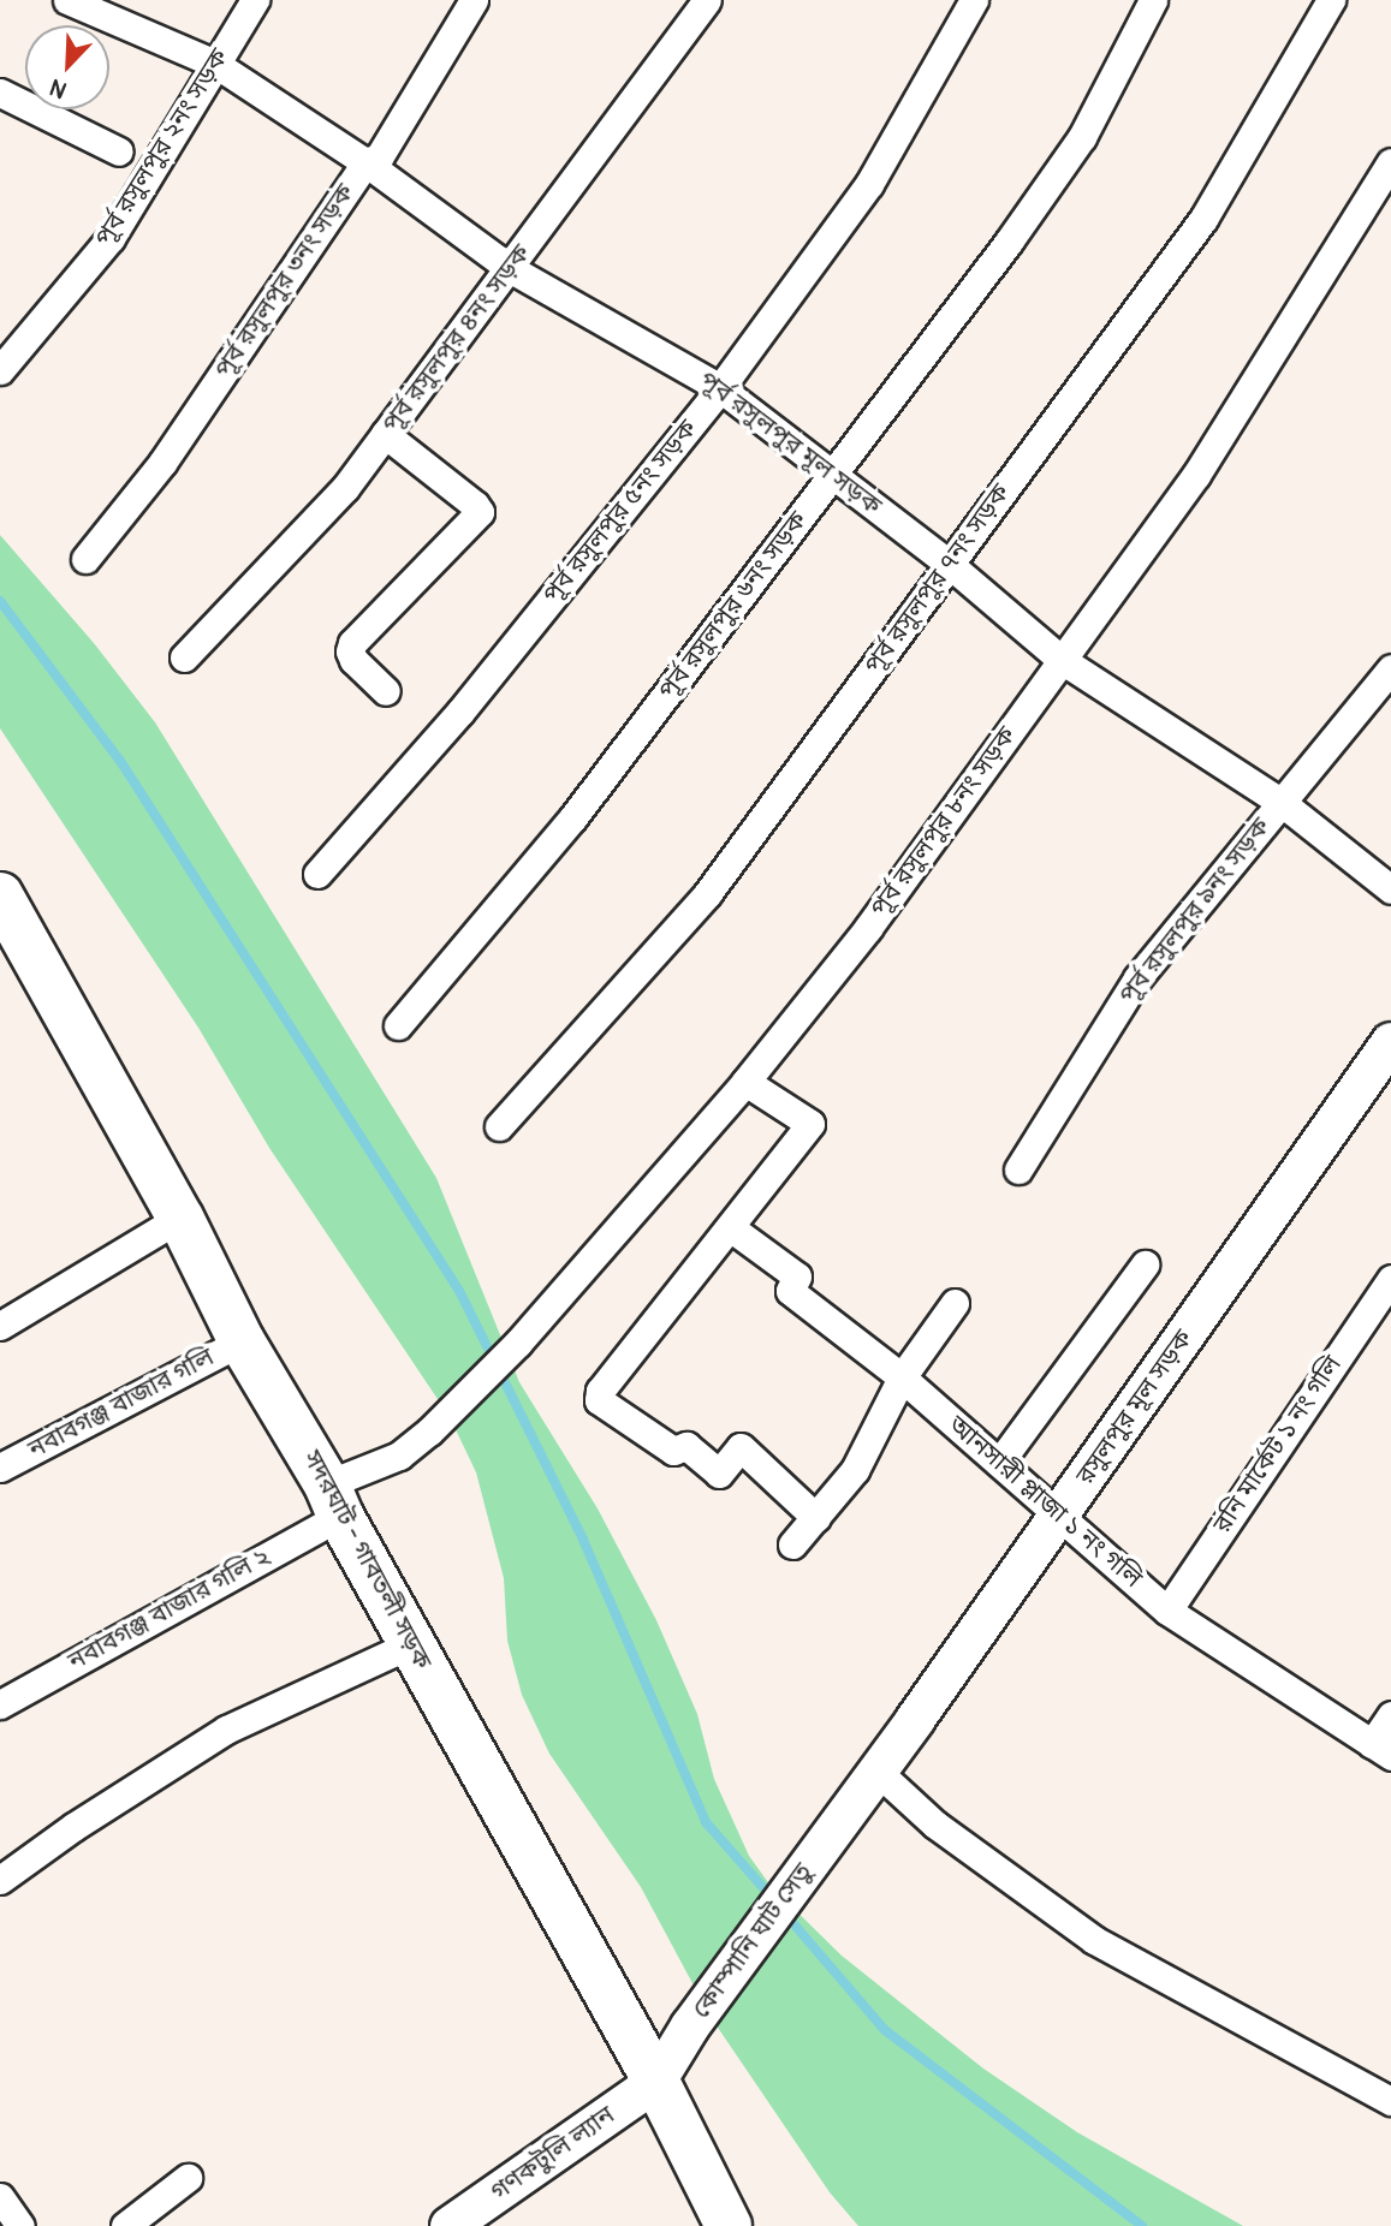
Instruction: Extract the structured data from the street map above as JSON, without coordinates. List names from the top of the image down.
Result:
{
  "streets": {
    "highway": ["সদরঘাট - গাবতলী সড়ক"],
    "street": [
      "পূর্ব রসুলপুর ২নং সড়ক",
      "পূর্ব রসুলপুর ৩নং সড়ক",
      "পূর্ব রসুলপুর ৪নং সড়ক",
      "পূর্ব রসুলপুর মূল সড়ক",
      "পূর্ব রসুলপুর ৫নং সড়ক",
      "পূর্ব রসুলপুর ৭নং সড়ক",
      "পূর্ব রসুলপুর ৬নং সড়ক",
      "পূর্ব রসুলপুর ৮নং সড়ক",
      "পূর্ব রসুলপুর ৯নং সড়ক",
      "নবাবগঞ্জ বাজার গলি",
      "রসুলপুর মূল সড়ক",
      "রনি মার্কেট ১ নং গলি",
      "আনসারী প্লাজা ১ নং গলি",
      "নবাবগঞ্জ বাজার গলি ২",
      "কোম্পানি ঘাট সেতু",
      "গণকটুলি ল্যান"
    ]
  },
  "crossings": [
    ["পূর্ব রসুলপুর ২নং সড়ক", "পূর্ব রসুলপুর মূল সড়ক"],
    ["পূর্ব রসুলপুর ৩নং সড়ক", "পূর্ব রসুলপুর মূল সড়ক"],
    ["পূর্ব রসুলপুর ৪নং সড়ক", "পূর্ব রসুলপুর মূল সড়ক"],
    ["পূর্ব রসুলপুর মূল সড়ক", "পূর্ব রসুলপুর ৫নং সড়ক"],
    ["পূর্ব রসুলপুর মূল সড়ক", "পূর্ব রসুলপুর ৭নং সড়ক"],
    ["পূর্ব রসুলপুর মূল সড়ক", "পূর্ব রসুলপুর ৬নং সড়ক"],
    ["পূর্ব রসুলপুর মূল সড়ক", "পূর্ব রসুলপুর ৮নং সড়ক"],
    ["পূর্ব রসুলপুর মূল সড়ক", "পূর্ব রসুলপুর ৯নং সড়ক"],
    ["পূর্ব রসুলপুর ৮নং সড়ক", "নবাবগঞ্জ বাজার গলি ২"],
    ["নবাবগঞ্জ বাজার গলি", "সদরঘাট - গাবতলী সড়ক"],
    ["রসুলপুর মূল সড়ক", "আনসারী প্লাজা ১ নং গলি"],
    ["রসুলপুর মূল সড়ক", "কোম্পানি ঘাট সেতু"],
    ["রনি মার্কেট ১ নং গলি", "আনসারী প্লাজা ১ নং গলি"],
    ["সদরঘাট - গাবতলী সড়ক", "নবাবগঞ্জ বাজার গলি ২"],
    ["সদরঘাট - গাবতলী সড়ক", "কোম্পানি ঘাট সেতু"],
    ["সদরঘাট - গাবতলী সড়ক", "গণকটুলি ল্যান"],
    ["কোম্পানি ঘাট সেতু", "গণকটুলি ল্যান"]
  ],
  "north": "bottom left"
}
